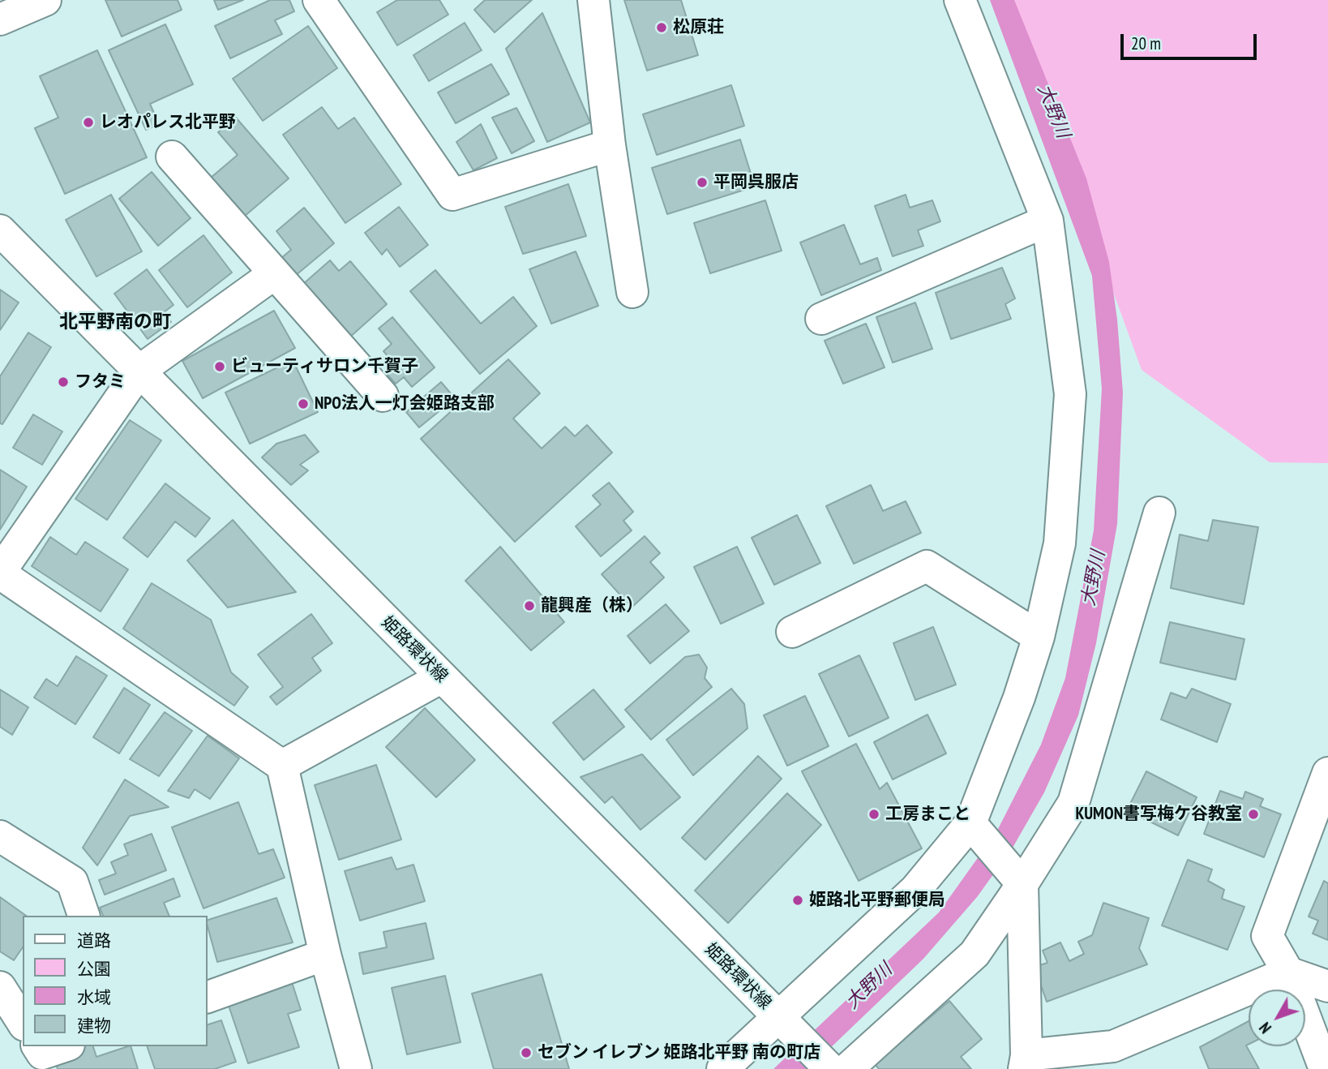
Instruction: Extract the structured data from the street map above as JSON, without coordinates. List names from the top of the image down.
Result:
{
  "streets": {
    "street": ["姫路環状線"]
  },
  "districts": ["北平野南の町"],
  "water": ["大野川"],
  "places": [
    "松原荘",
    "レオパレス北平野",
    "平岡呉服店",
    "ビューティサロン千賀子",
    "フタミ",
    "NPO法人一灯会姫路支部",
    "龍興産（株）",
    "工房まこと",
    "KUMON書写梅ケ谷教室",
    "姫路北平野郵便局",
    "セブン イレブン 姫路北平野 南の町店"
  ],
  "legend": [
    "道路",
    "公園",
    "水域",
    "建物"
  ],
  "scale_bar": "20 m",
  "north": "bottom left"
}
